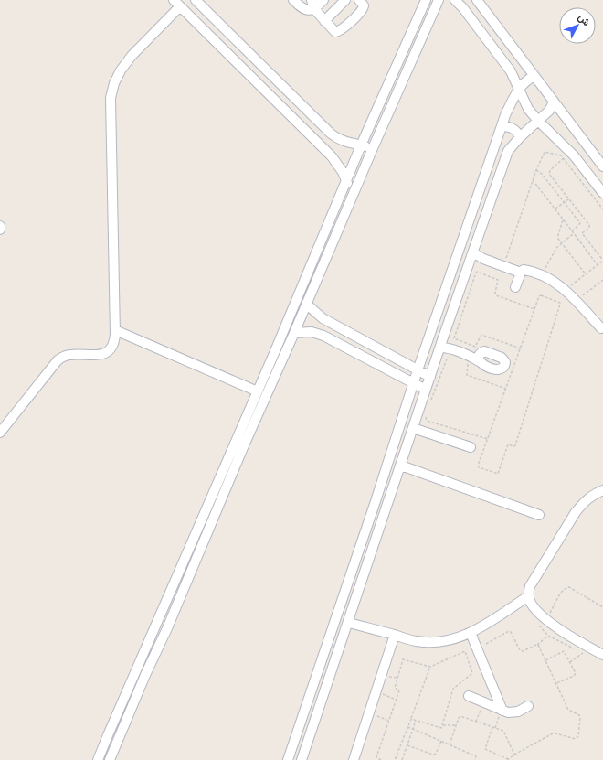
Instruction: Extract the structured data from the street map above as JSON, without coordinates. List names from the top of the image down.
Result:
{
  "north": "top right"
}
